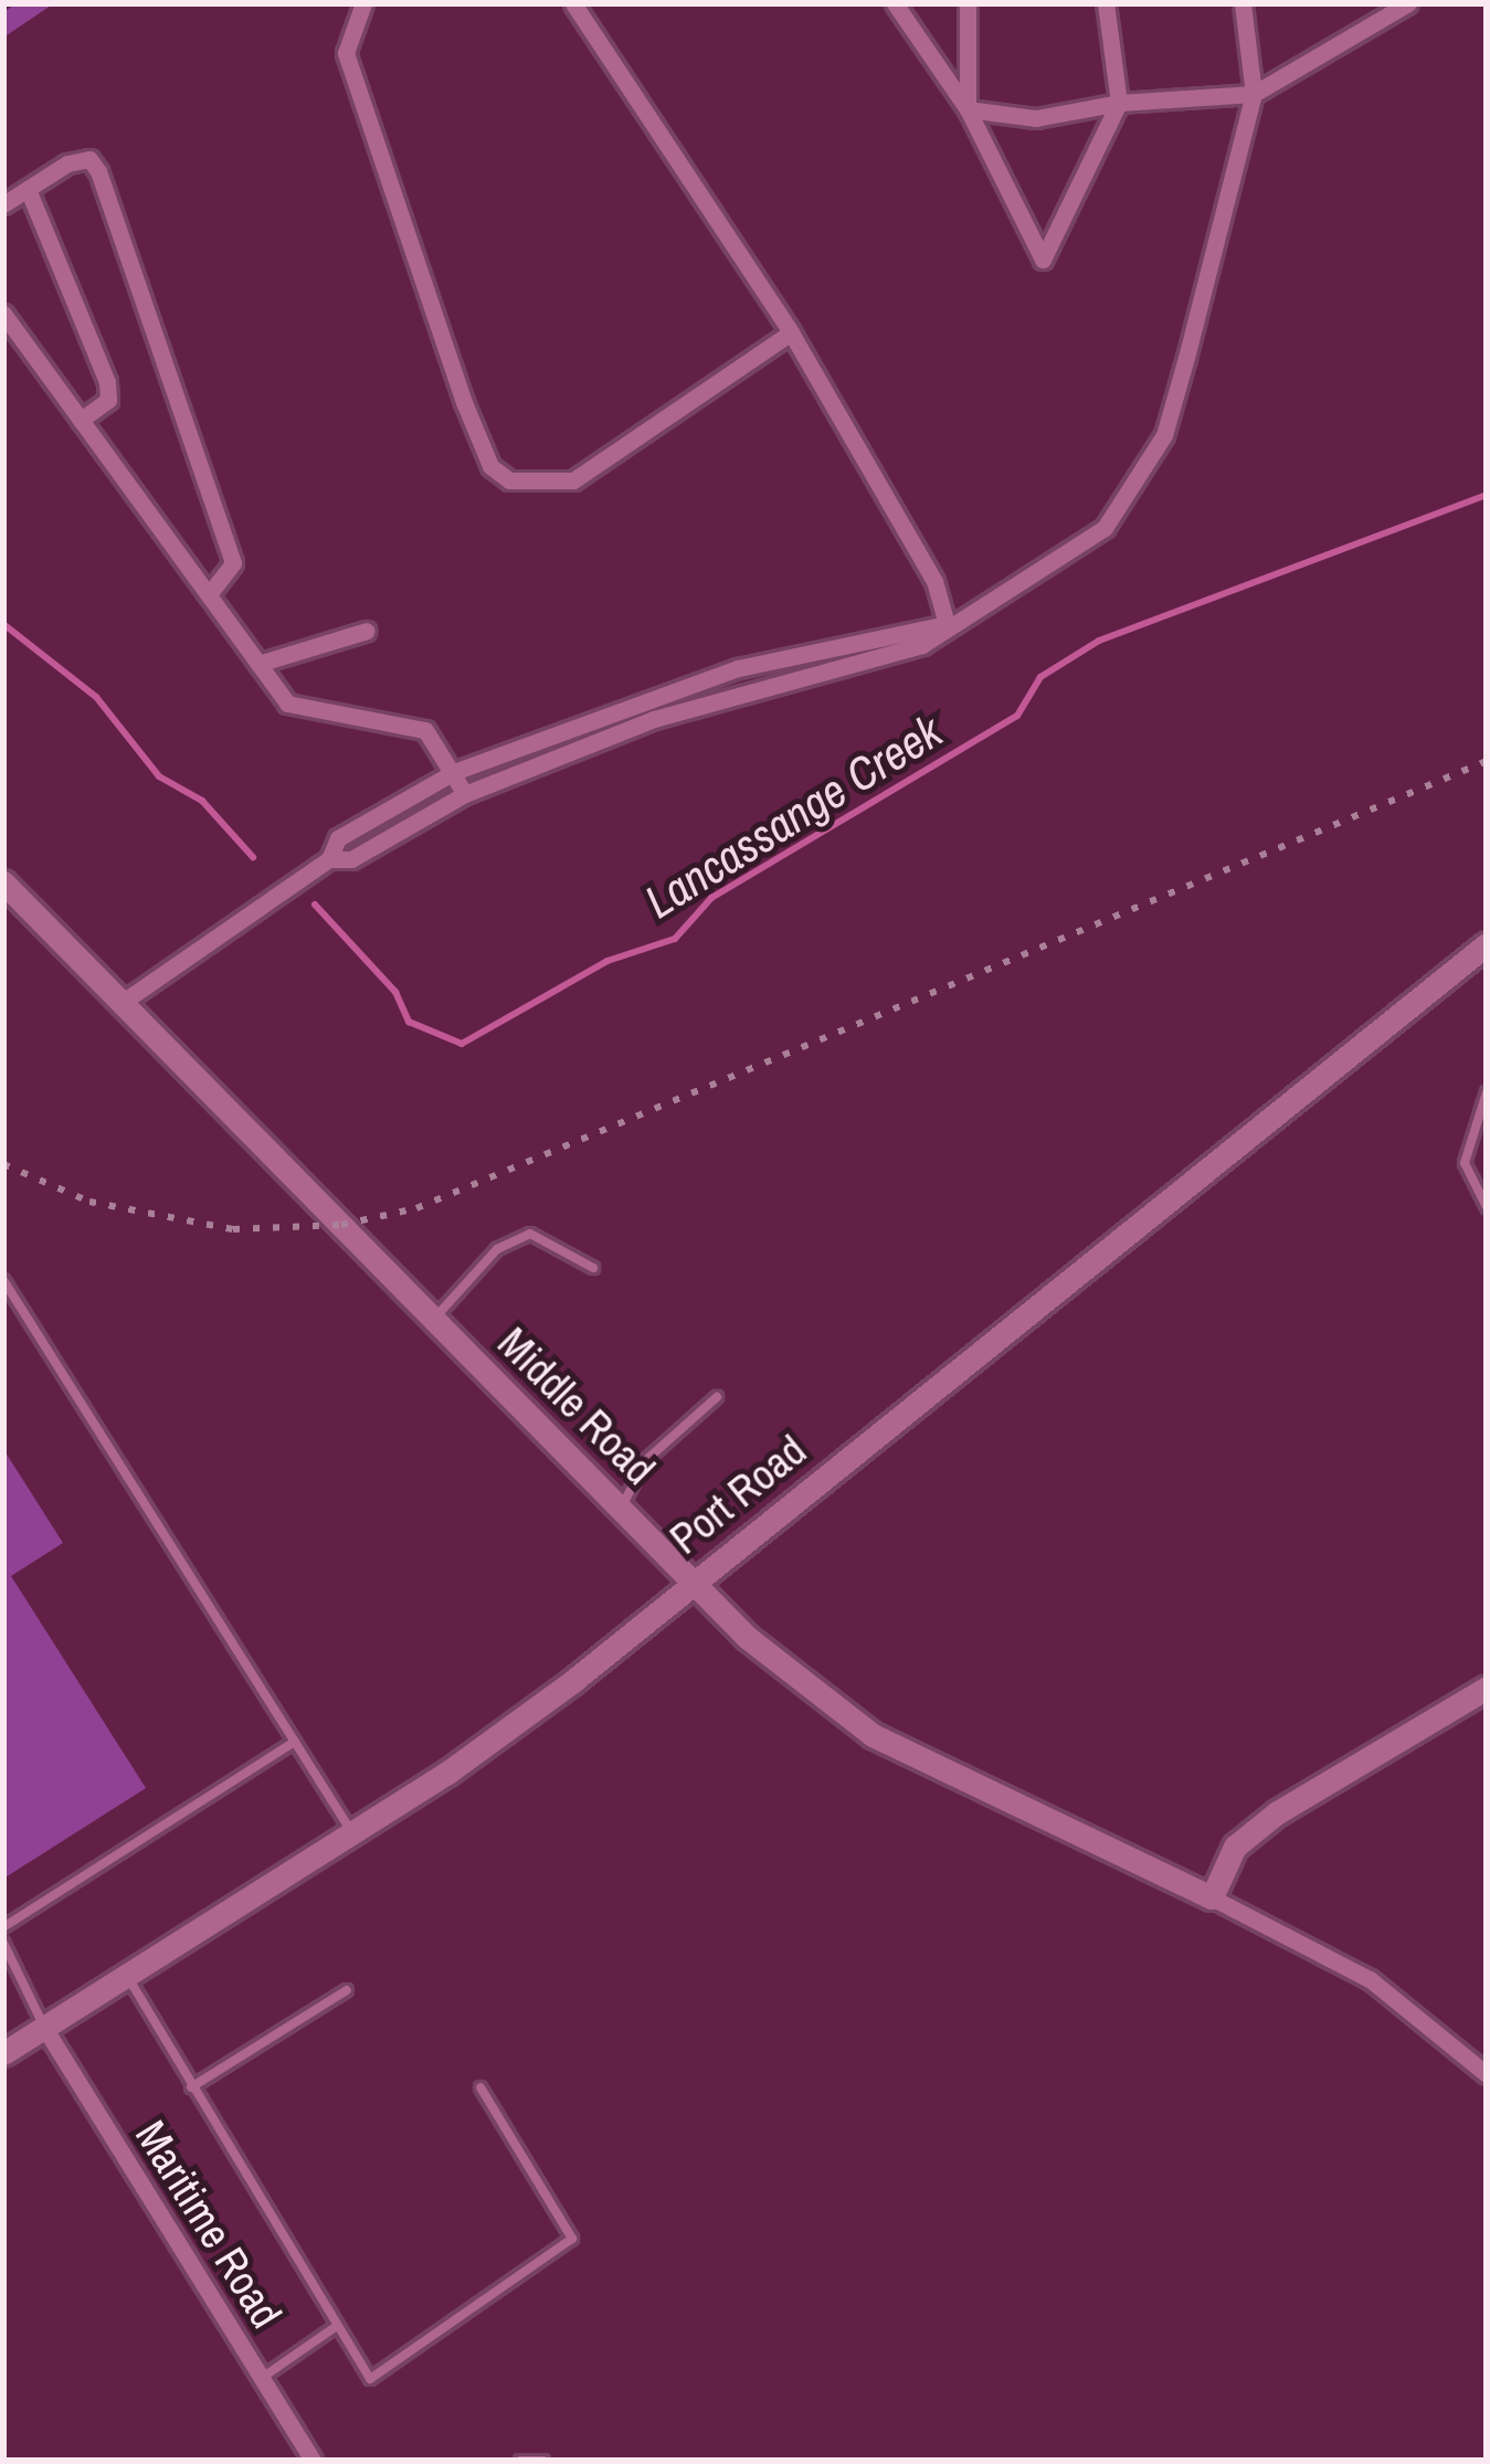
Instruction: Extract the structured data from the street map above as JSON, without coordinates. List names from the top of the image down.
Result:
{
  "streets": {
    "main road": ["Middle Road", "Port Road"],
    "street": ["Maritime Road"]
  },
  "crossings": [
    ["Middle Road", "Port Road"],
    ["Port Road", "Maritime Road"]
  ],
  "water": ["Lancassange Creek"]
}
